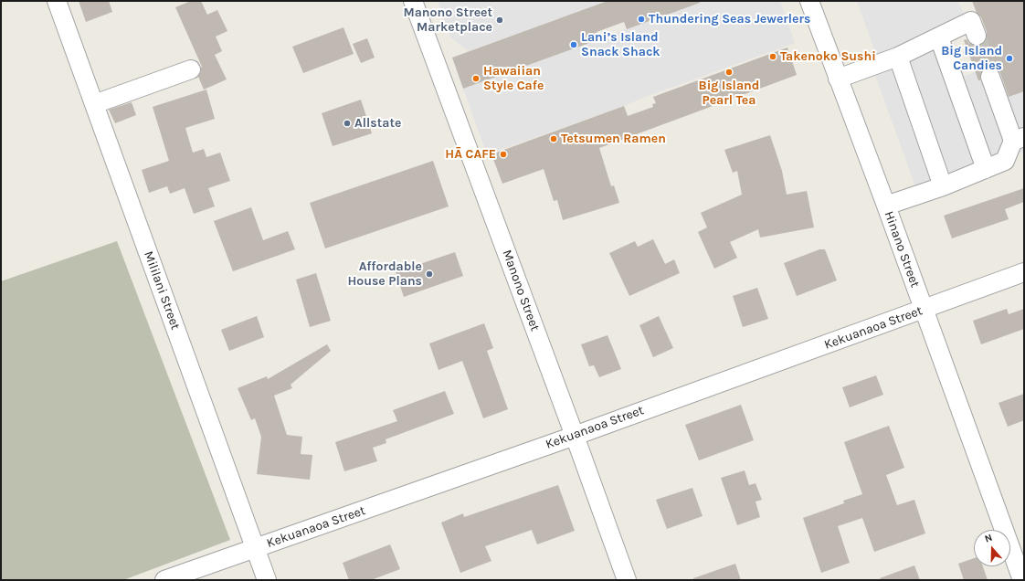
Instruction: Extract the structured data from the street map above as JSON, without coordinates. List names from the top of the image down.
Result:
{
  "streets": {
    "street": [
      "Hinano Street",
      "Mililani Street",
      "Manono Street",
      "Kekuanaoa Street"
    ]
  },
  "crossings": [
    ["Hinano Street", "Kekuanaoa Street"],
    ["Mililani Street", "Kekuanaoa Street"],
    ["Manono Street", "Kekuanaoa Street"]
  ],
  "places": [
    "Thundering Seas Jewerlers",
    "Manono Street Marketplace",
    "Lani’s Island Snack Shack",
    "Takenoko Sushi",
    "Big Island Candies",
    "Big Island Pearl Tea",
    "Hawaiian Style Cafe",
    "Allstate",
    "Tetsumen Ramen",
    "HĀ CAFE",
    "Affordable House Plans"
  ],
  "north": "top"
}
